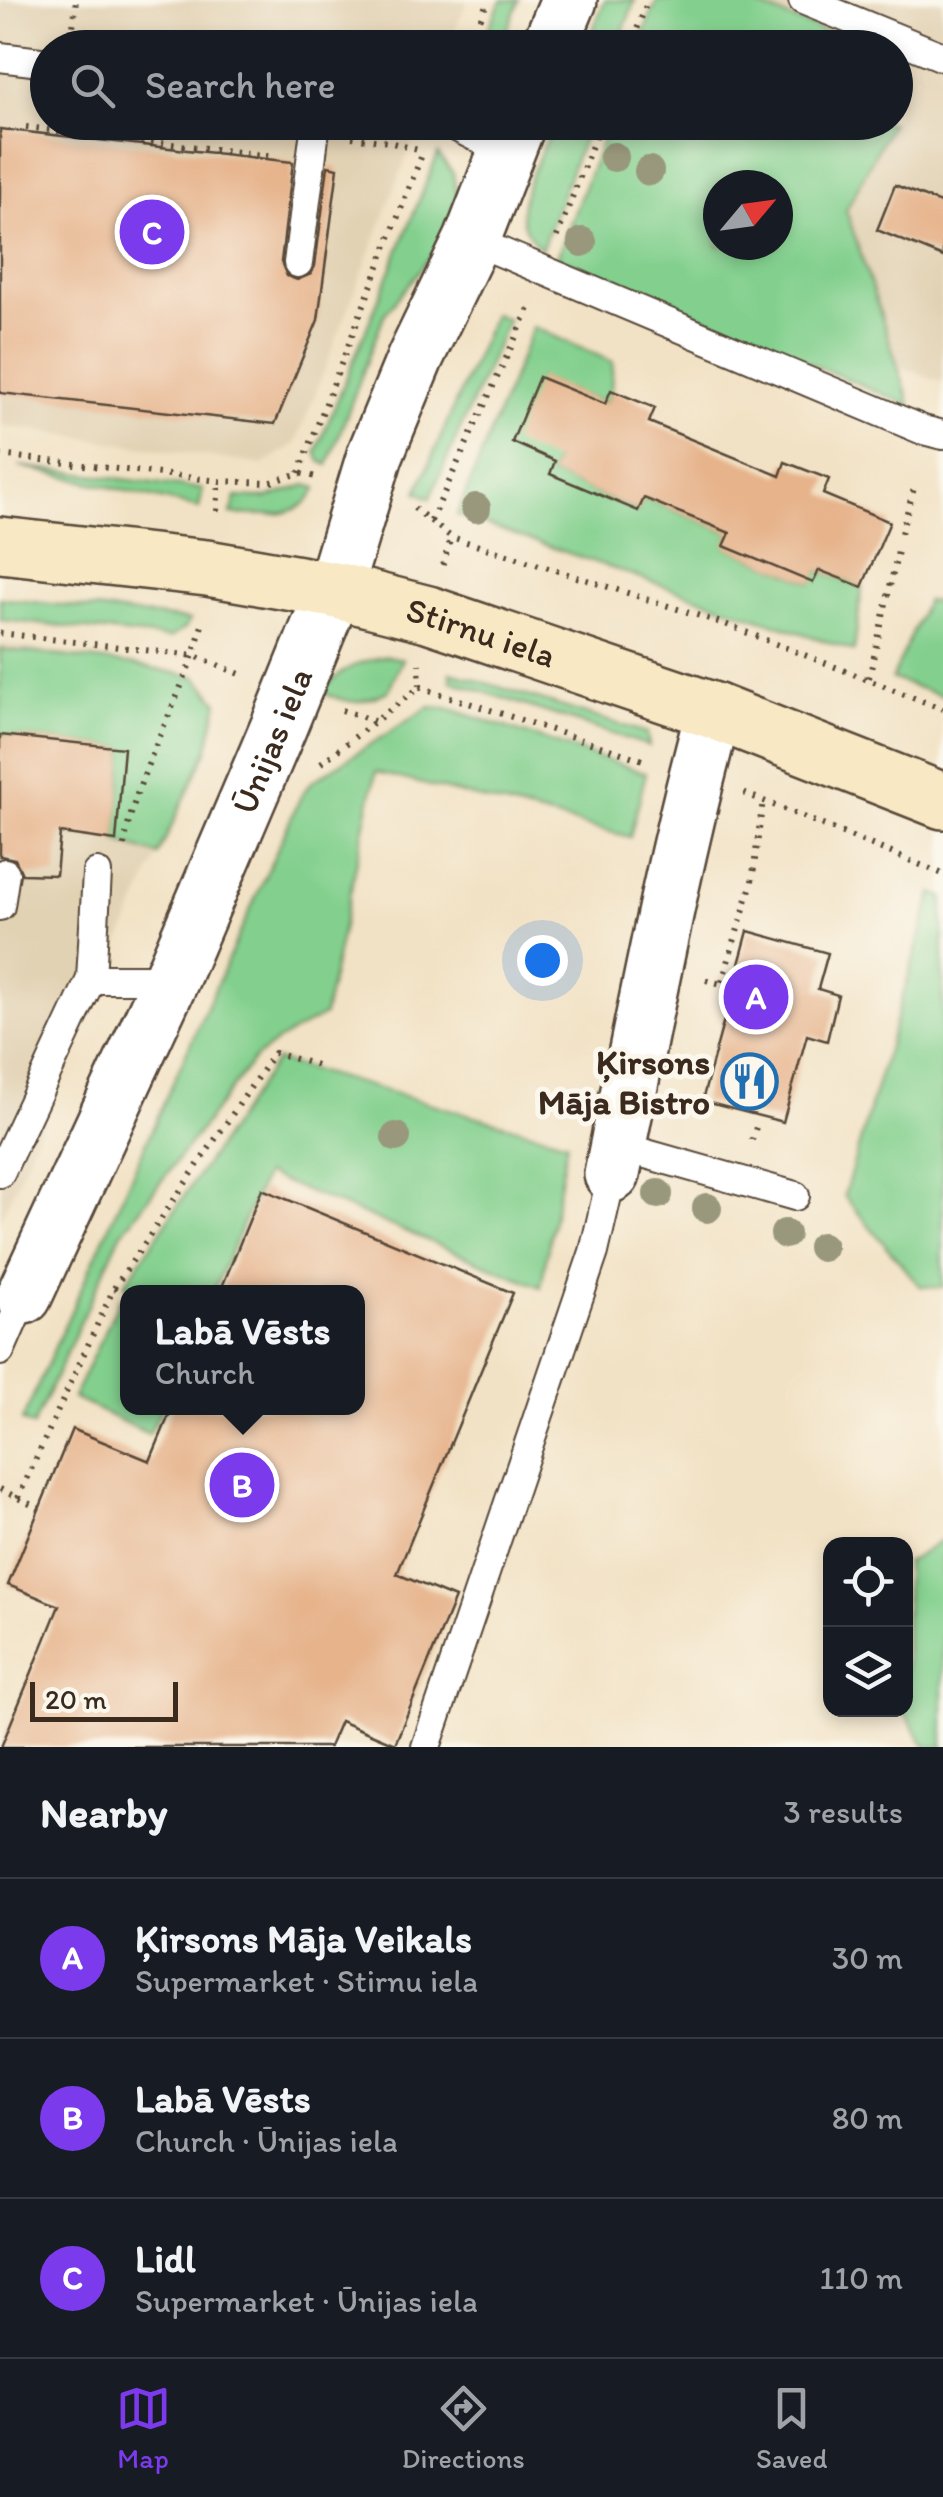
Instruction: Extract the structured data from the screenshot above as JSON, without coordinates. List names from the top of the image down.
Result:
{
  "streets": {
    "street": ["Stirnu iela", "Ūnijas iela"]
  },
  "crossings": [
    ["Stirnu iela", "Ūnijas iela"]
  ],
  "places": {
    "restaurant": ["Ķirsons Māja Bistro"]
  },
  "scale_bar": "20 m",
  "north": "top right",
  "page": {
    "search": "Search here",
    "pins": ["C", "A", "B"],
    "popup": ["Labā Vēsts", "Church"],
    "scale": "20 m",
    "heading": ["Nearby", "3 results"],
    "list": [
      {
        "mark": "A",
        "name": "Ķirsons Māja Veikals",
        "note": "Supermarket · Stirnu iela",
        "value": "30 m"
      },
      {
        "mark": "B",
        "name": "Labā Vēsts",
        "note": "Church · Ūnijas iela",
        "value": "80 m"
      },
      {
        "mark": "C",
        "name": "Lidl",
        "note": "Supermarket · Ūnijas iela",
        "value": "110 m"
      }
    ],
    "nav": ["Map", "Directions", "Saved"]
  }
}
